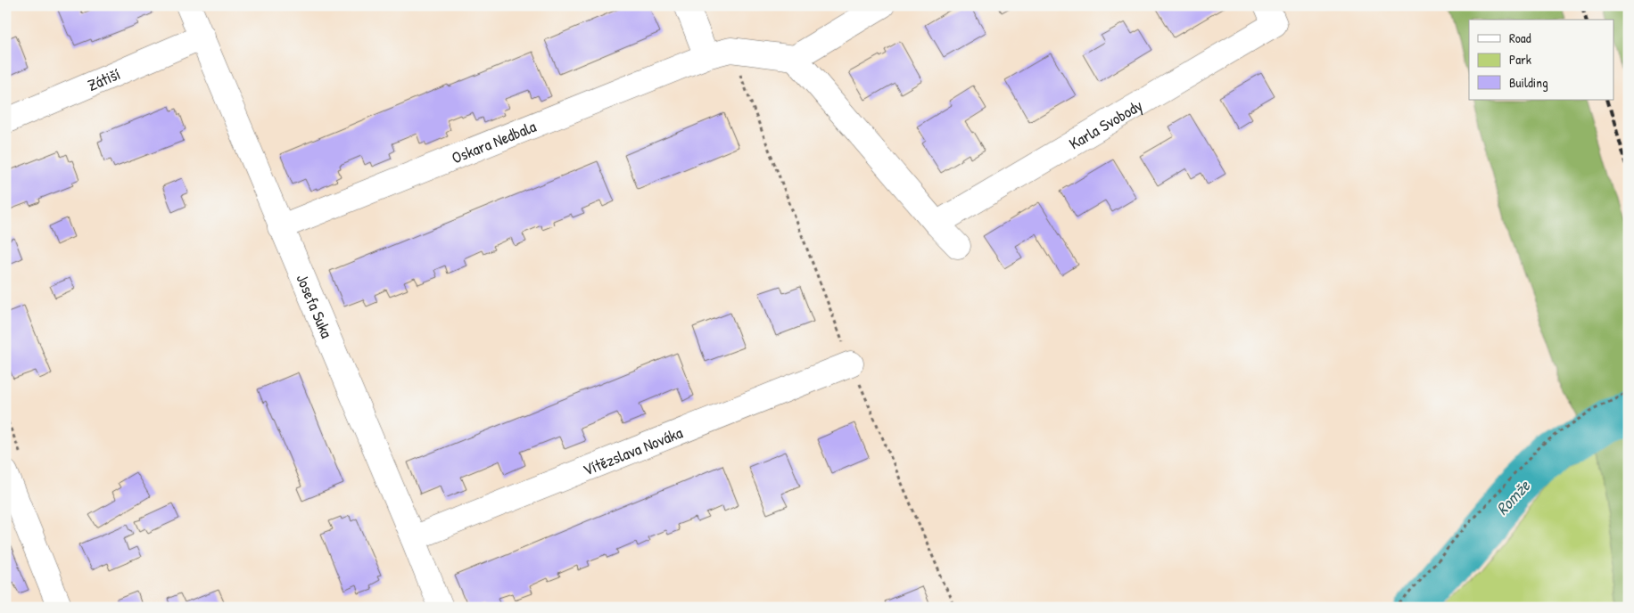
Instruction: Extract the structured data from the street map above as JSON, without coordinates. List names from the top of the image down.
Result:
{
  "streets": {
    "street": [
      "Zátiší",
      "Karla Svobody",
      "Oskara Nedbala",
      "Josefa Suka",
      "Vítězslava Nováka"
    ]
  },
  "crossings": [
    ["Zátiší", "Josefa Suka"],
    ["Oskara Nedbala", "Josefa Suka"],
    ["Josefa Suka", "Vítězslava Nováka"]
  ],
  "water": ["Romže"],
  "legend": ["Road", "Park", "Building"]
}
